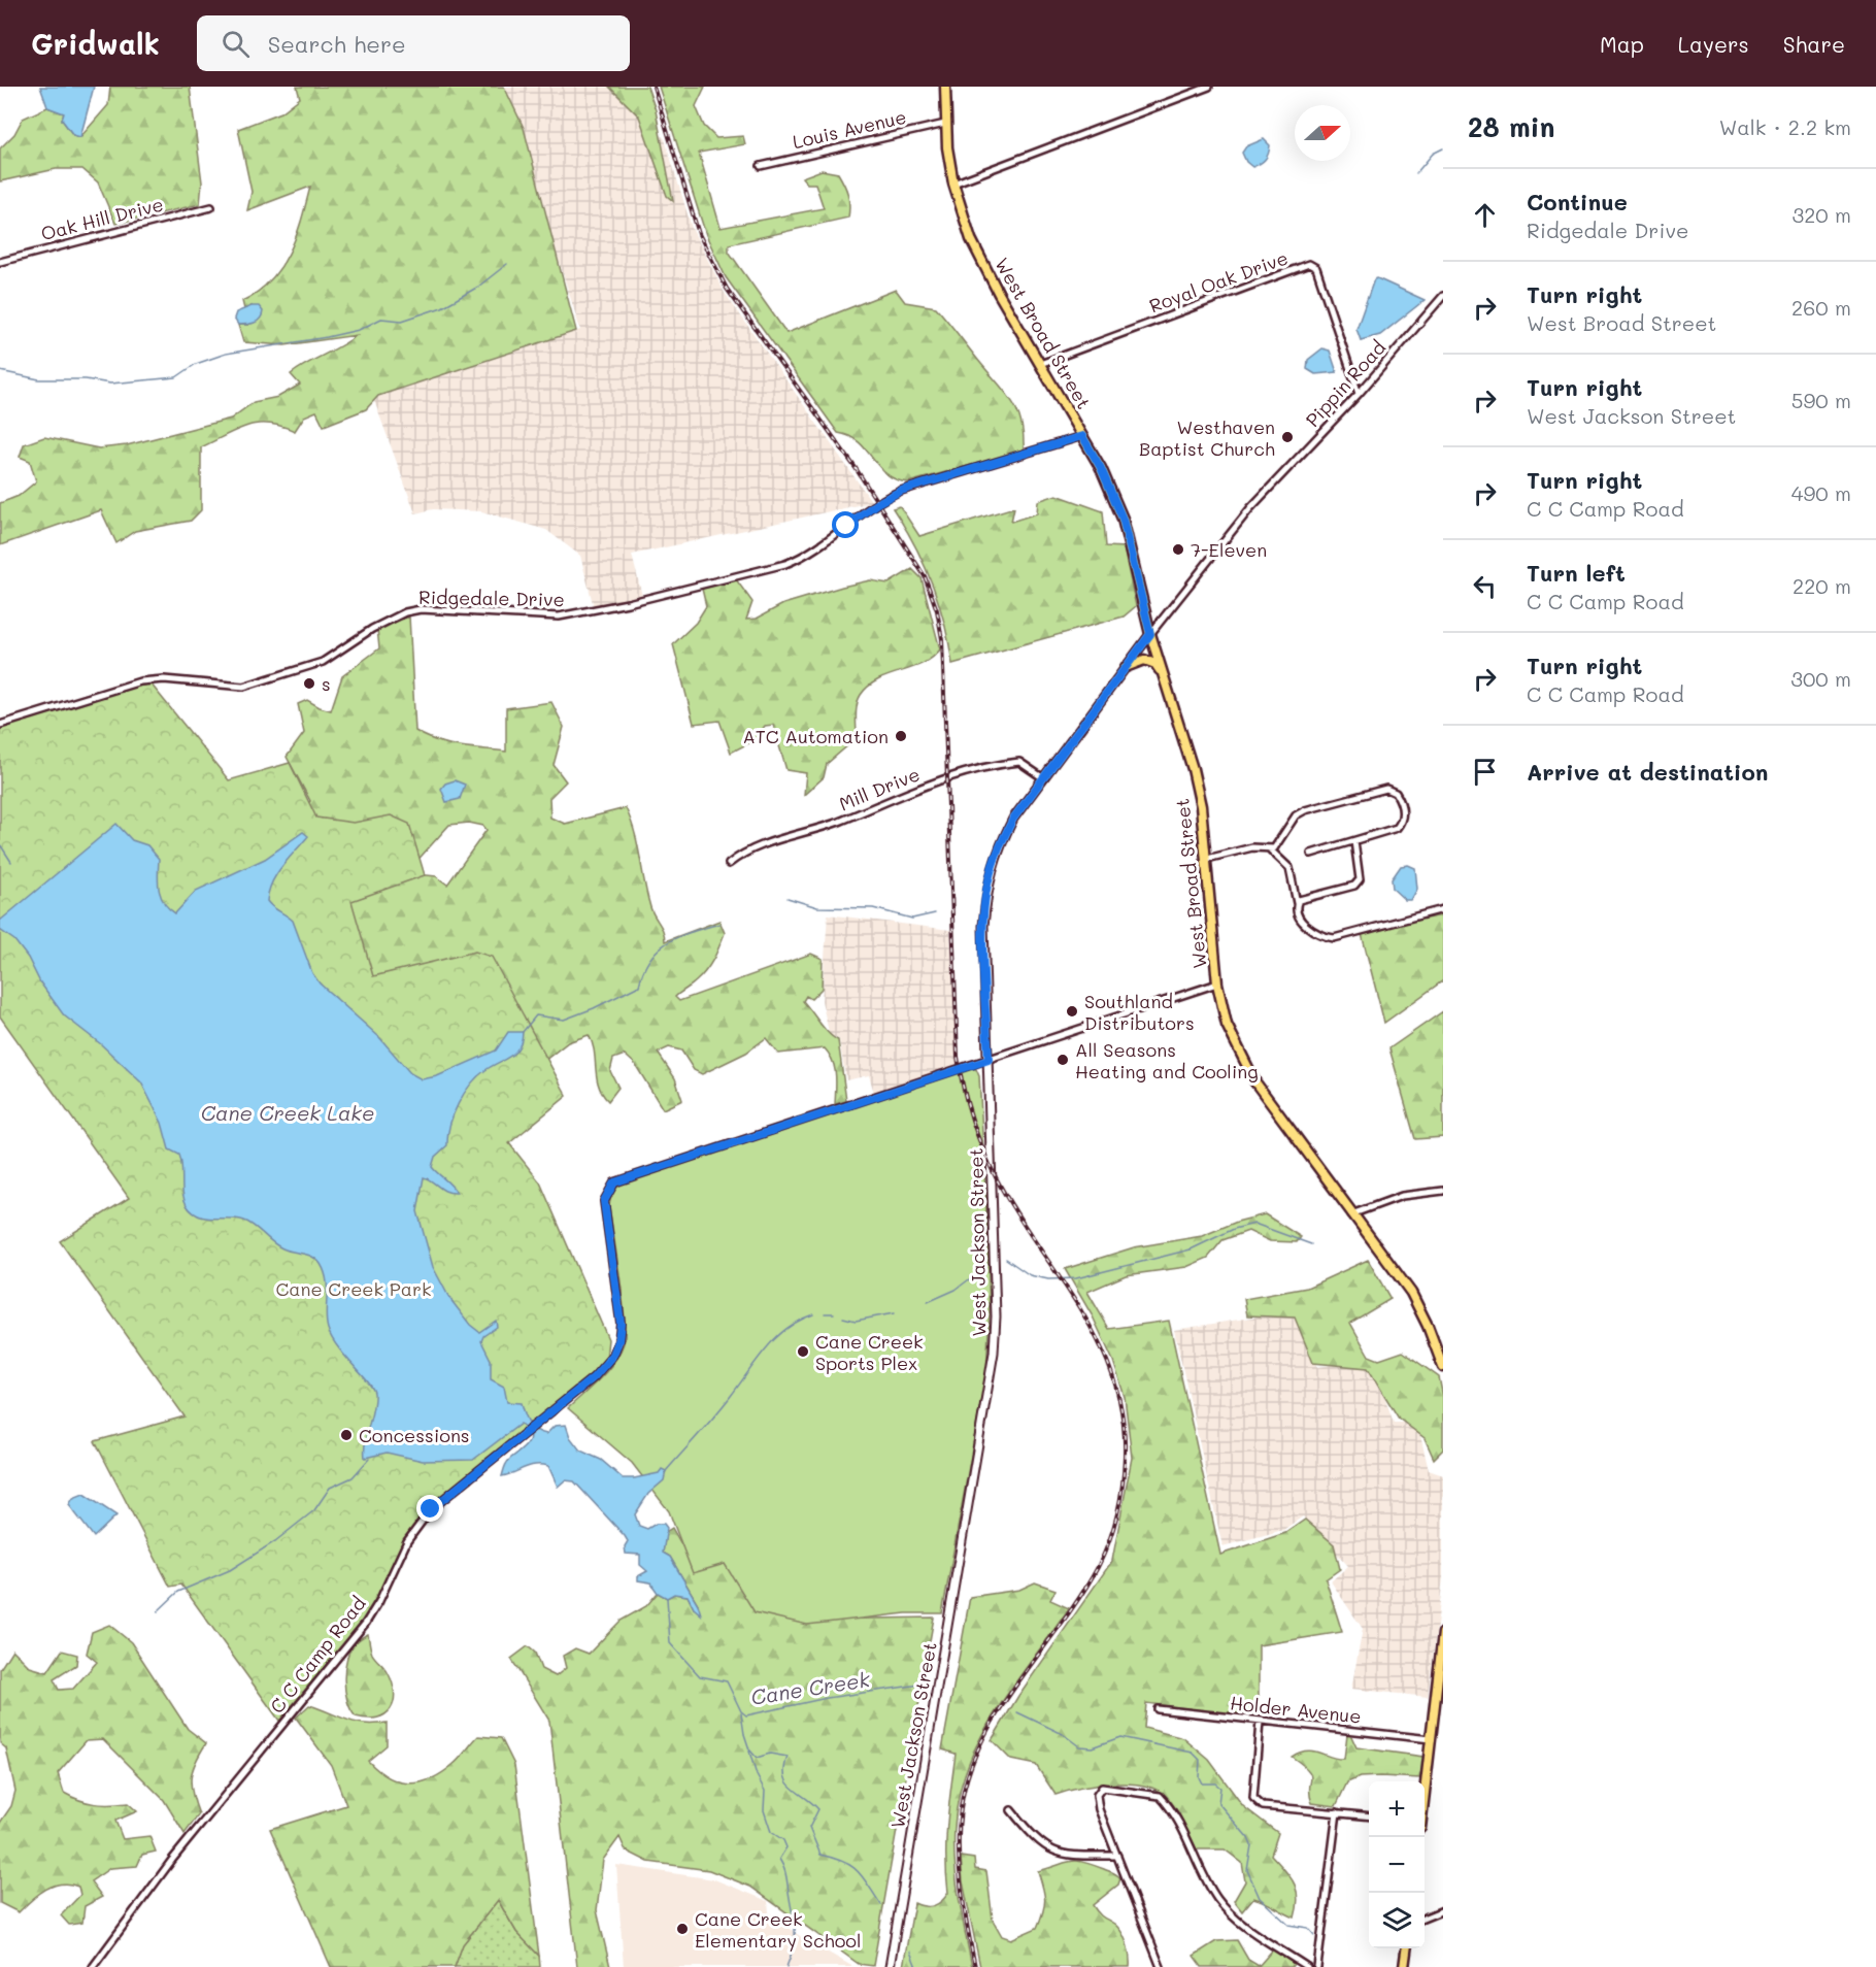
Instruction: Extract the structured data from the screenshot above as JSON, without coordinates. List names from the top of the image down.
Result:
{
  "streets": {
    "main road": ["West Broad Street"],
    "street": [
      "Louis Avenue",
      "Oak Hill Drive",
      "Royal Oak Drive",
      "Pippin Road",
      "Ridgedale Drive",
      "Mill Drive",
      "West Jackson Street",
      "C C Camp Road",
      "Holder Avenue"
    ]
  },
  "crossings": [
    ["Louis Avenue", "West Broad Street"],
    ["Royal Oak Drive", "West Broad Street"],
    ["Royal Oak Drive", "Pippin Road"],
    ["West Broad Street", "Pippin Road"],
    ["West Broad Street", "Ridgedale Drive"],
    ["West Broad Street", "West Jackson Street"],
    ["West Broad Street", "C C Camp Road"],
    ["Pippin Road", "West Jackson Street"],
    ["Mill Drive", "West Jackson Street"],
    ["West Jackson Street", "C C Camp Road"]
  ],
  "water": ["Cane Creek Lake", "Cane Creek"],
  "parks": ["Cane Creek Park"],
  "places": [
    "Westhaven Baptist Church",
    "7-Eleven",
    "s",
    "ATC Automation",
    "Southland Distributors",
    "All Seasons Heating and Cooling",
    "Cane Creek Sports Plex",
    "Concessions",
    "Cane Creek Elementary School"
  ],
  "north": "right",
  "page": {
    "header": "Gridwalk",
    "search": "Search here",
    "nav": ["Map", "Layers", "Share"],
    "heading": ["28 min", "Walk · 2.2 km"],
    "list": [
      ["Continue", "Ridgedale Drive", "320 m"],
      ["Turn right", "West Broad Street", "260 m"],
      ["Turn right", "West Jackson Street", "590 m"],
      ["Turn right", "C C Camp Road", "490 m"],
      ["Turn left", "C C Camp Road", "220 m"],
      ["Turn right", "C C Camp Road", "300 m"],
      "Arrive at destination"
    ],
    "map_buttons": ["+", "−"]
  }
}
